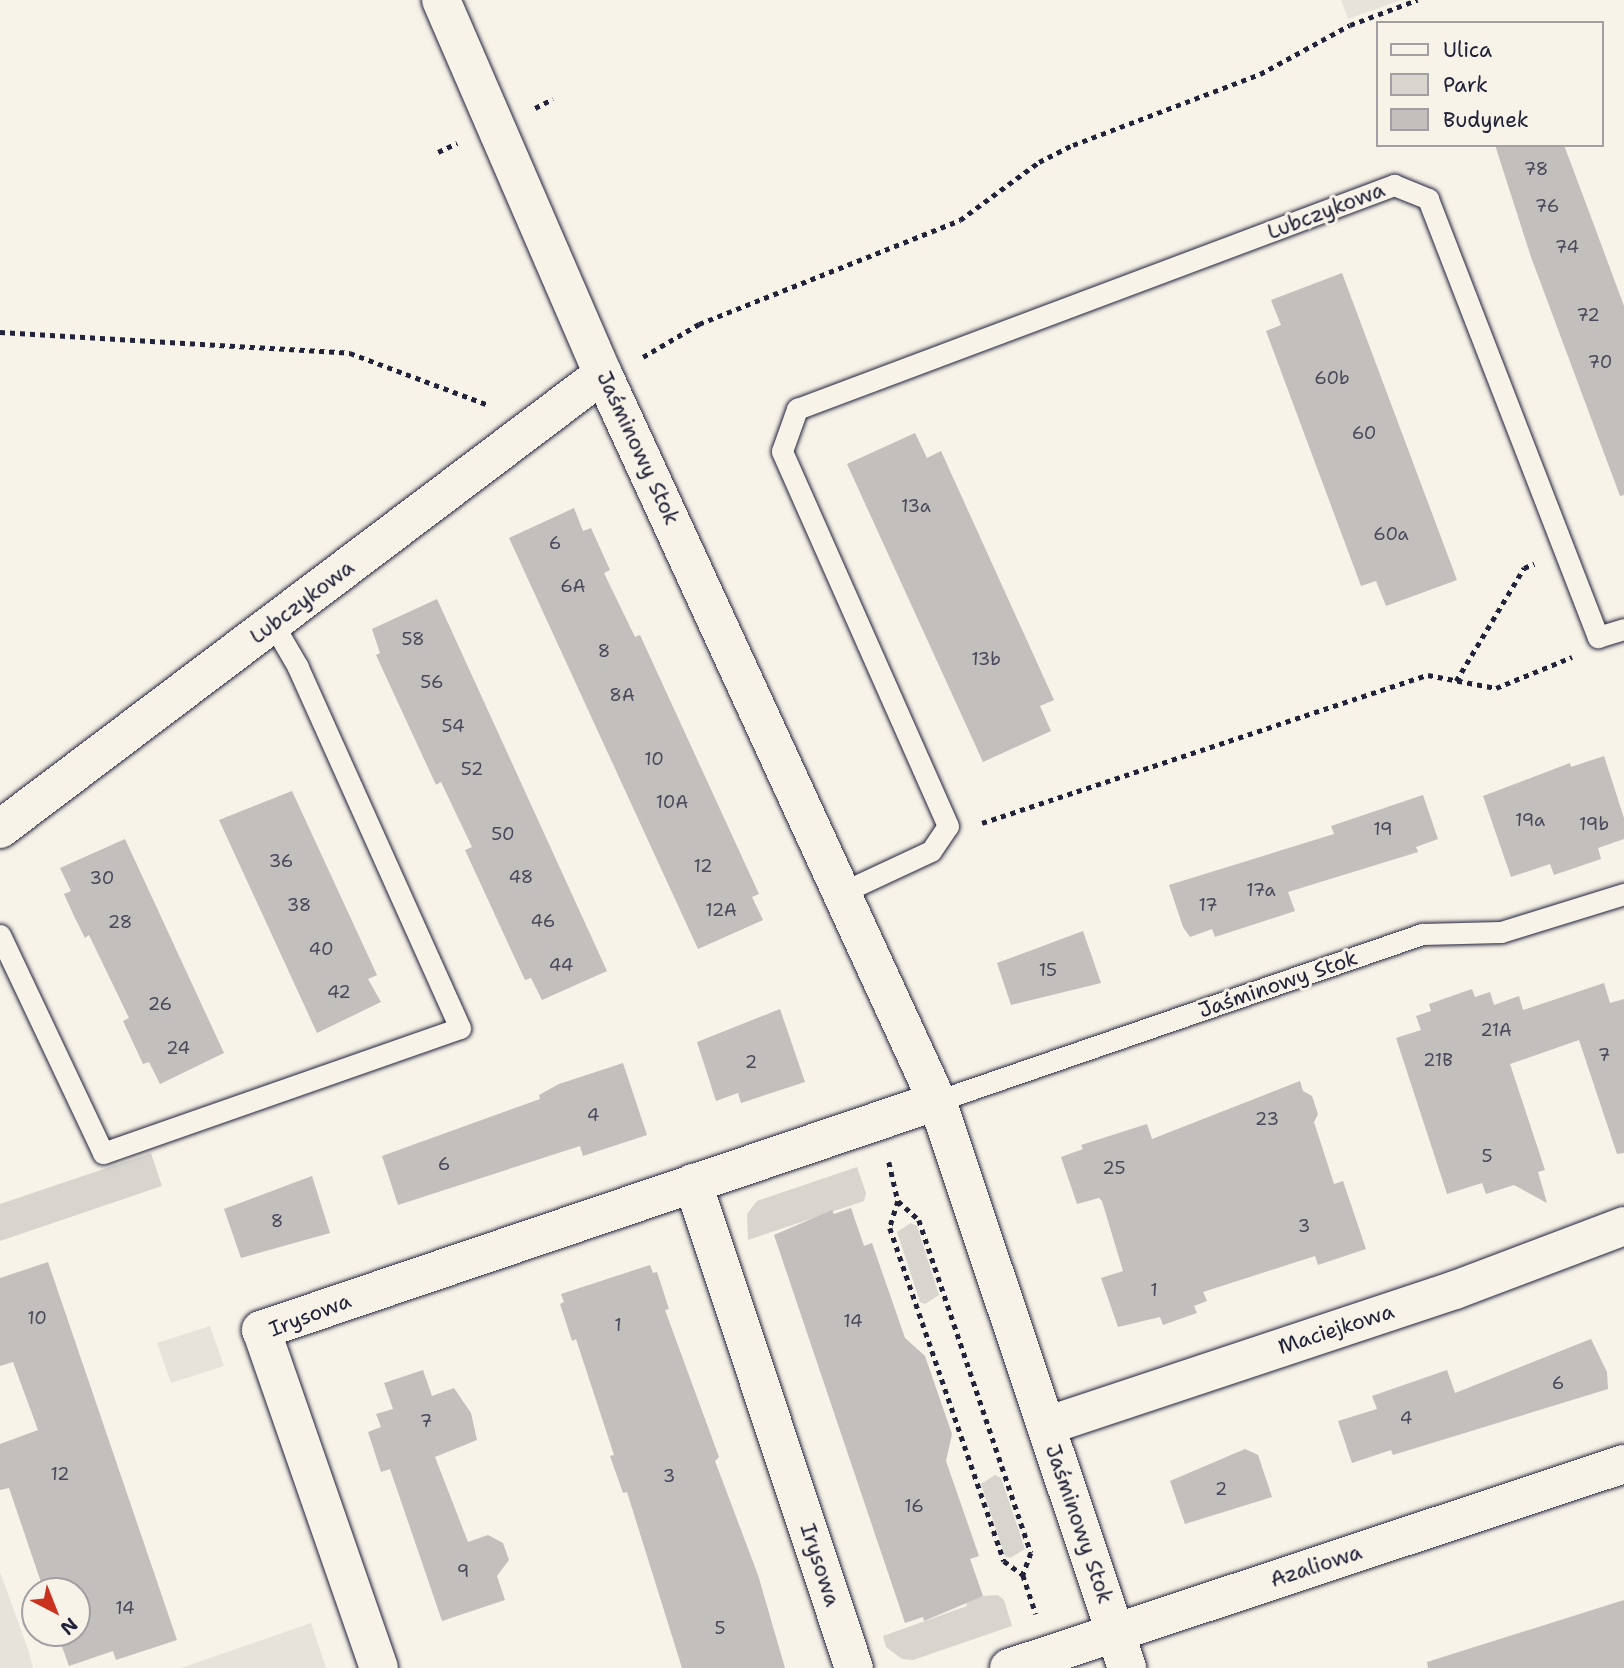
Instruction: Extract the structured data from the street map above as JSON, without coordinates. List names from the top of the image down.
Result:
{
  "streets": {
    "street": [
      "Lubczykowa",
      "Jaśminowy Stok",
      "Irysowa",
      "Maciejkowa",
      "Azaliowa"
    ]
  },
  "crossings": [
    ["Lubczykowa", "Jaśminowy Stok"],
    ["Jaśminowy Stok", "Irysowa"],
    ["Jaśminowy Stok", "Maciejkowa"],
    ["Jaśminowy Stok", "Azaliowa"]
  ],
  "house_numbers": [
    "78",
    "76",
    "74",
    "72",
    "70",
    "60b",
    "60",
    "13a",
    "60a",
    "6",
    "6A",
    "58",
    "8",
    "13b",
    "56",
    "8A",
    "54",
    "10",
    "52",
    "10A",
    "19a",
    "19b",
    "19",
    "50",
    "36",
    "12",
    "48",
    "30",
    "17a",
    "38",
    "17",
    "12A",
    "46",
    "28",
    "40",
    "44",
    "15",
    "42",
    "26",
    "21A",
    "24",
    "7",
    "21B",
    "2",
    "4",
    "23",
    "5",
    "6",
    "25",
    "8",
    "3",
    "1",
    "10",
    "14",
    "1",
    "6",
    "4",
    "7",
    "12",
    "3",
    "2",
    "16",
    "9",
    "14",
    "5"
  ],
  "legend": ["Ulica", "Park", "Budynek"],
  "north": "bottom right"
}
